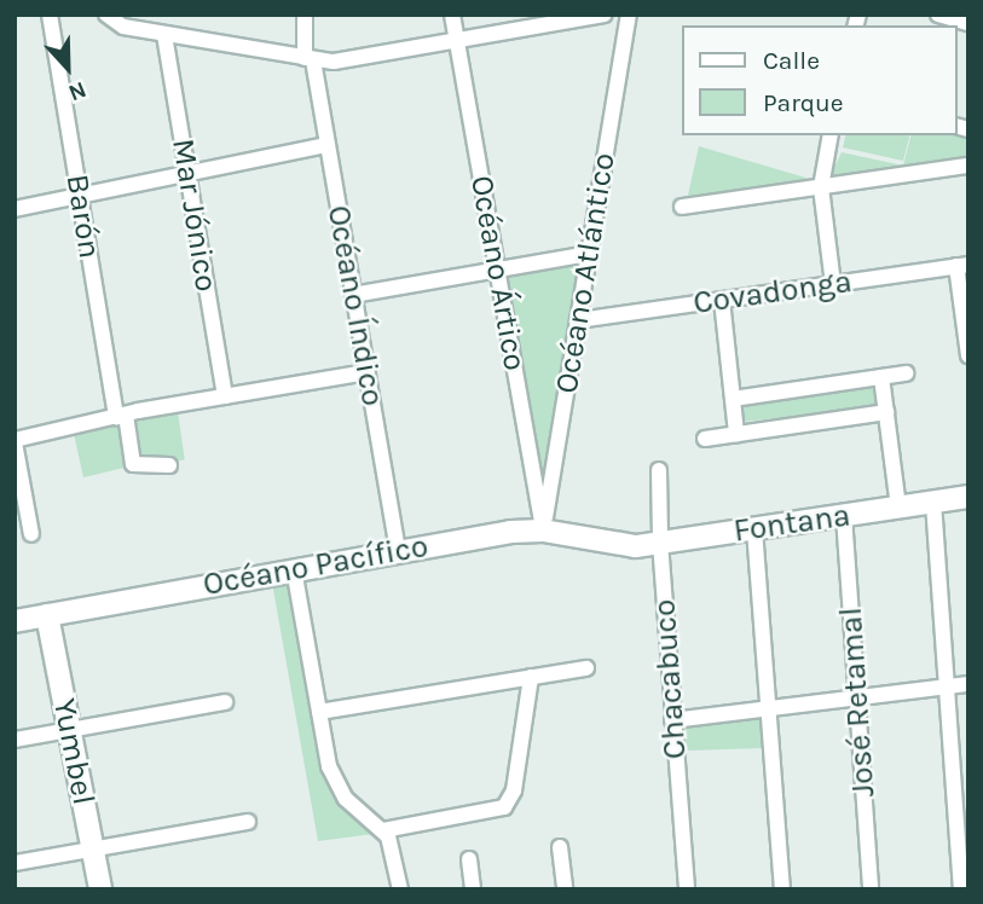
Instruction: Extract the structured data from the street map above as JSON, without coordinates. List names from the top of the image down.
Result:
{
  "streets": {
    "street": [
      "Mar Jónico",
      "Barón",
      "Océano Ártico",
      "Océano Atlántico",
      "Covadonga",
      "Océano Índico",
      "Fontana",
      "Océano Pacífico",
      "Chacabuco",
      "José Retamal",
      "Yumbel"
    ]
  },
  "crossings": [
    ["Océano Ártico", "Océano Atlántico"],
    ["Océano Ártico", "Océano Pacífico"],
    ["Océano Atlántico", "Covadonga"],
    ["Océano Atlántico", "Océano Pacífico"],
    ["Océano Índico", "Océano Pacífico"],
    ["Fontana", "Océano Pacífico"],
    ["Fontana", "Chacabuco"],
    ["Fontana", "José Retamal"],
    ["Océano Pacífico", "Yumbel"]
  ],
  "legend": ["Calle", "Parque"],
  "north": "bottom"
}
